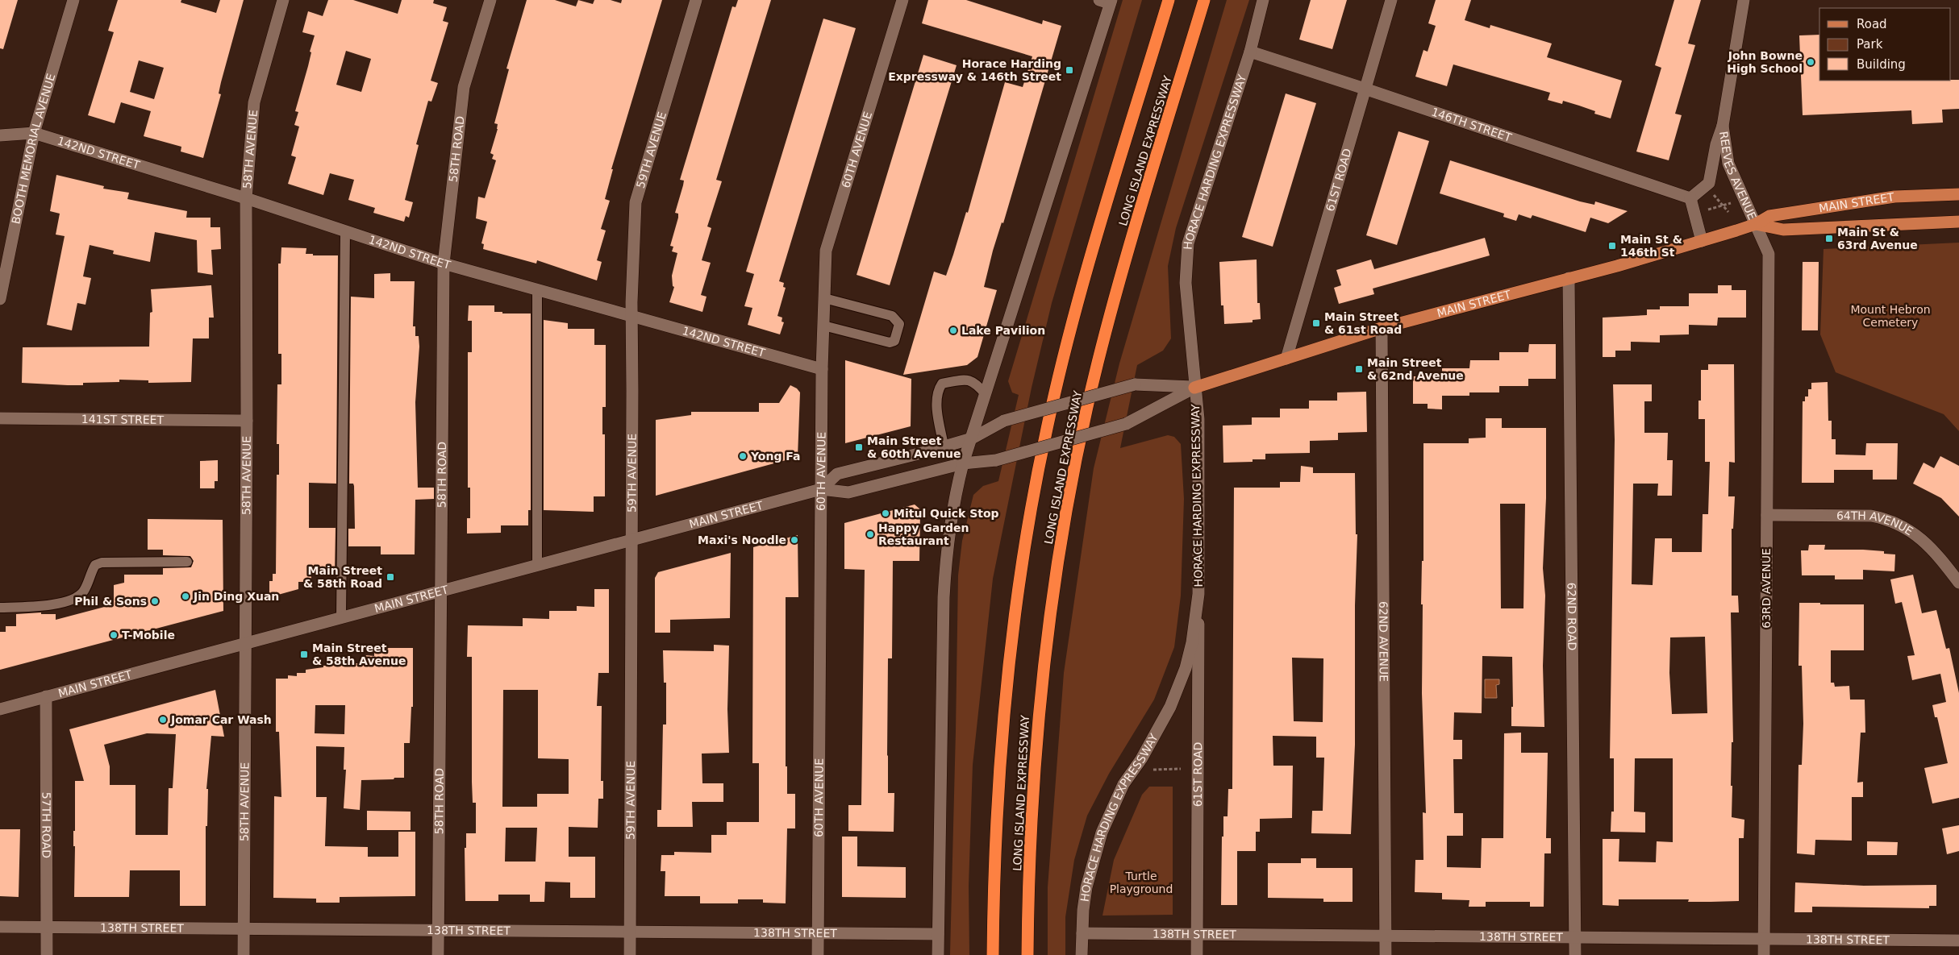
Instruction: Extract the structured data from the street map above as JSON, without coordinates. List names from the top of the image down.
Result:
{
  "streets": {
    "highway": ["LONG ISLAND EXPRESSWAY"],
    "main road": ["MAIN STREET"],
    "street": [
      "146TH STREET",
      "BOOTH MEMORIAL AVENUE",
      "58TH AVENUE",
      "58TH ROAD",
      "59TH AVENUE",
      "60TH AVENUE",
      "142ND STREET",
      "HORACE HARDING EXPRESSWAY",
      "REEVES AVENUE",
      "61ST ROAD",
      "141ST STREET",
      "64TH AVENUE",
      "63RD AVENUE",
      "62ND ROAD",
      "62ND AVENUE",
      "57TH ROAD",
      "138TH STREET"
    ]
  },
  "crossings": [
    ["146TH STREET", "HORACE HARDING EXPRESSWAY"],
    ["146TH STREET", "REEVES AVENUE"],
    ["146TH STREET", "61ST ROAD"],
    ["BOOTH MEMORIAL AVENUE", "142ND STREET"],
    ["58TH AVENUE", "142ND STREET"],
    ["58TH AVENUE", "MAIN STREET"],
    ["58TH AVENUE", "141ST STREET"],
    ["58TH AVENUE", "138TH STREET"],
    ["58TH ROAD", "142ND STREET"],
    ["58TH ROAD", "MAIN STREET"],
    ["58TH ROAD", "138TH STREET"],
    ["59TH AVENUE", "142ND STREET"],
    ["59TH AVENUE", "MAIN STREET"],
    ["59TH AVENUE", "138TH STREET"],
    ["60TH AVENUE", "142ND STREET"],
    ["60TH AVENUE", "MAIN STREET"],
    ["60TH AVENUE", "138TH STREET"],
    ["HORACE HARDING EXPRESSWAY", "61ST ROAD"],
    ["HORACE HARDING EXPRESSWAY", "MAIN STREET"],
    ["HORACE HARDING EXPRESSWAY", "138TH STREET"],
    ["REEVES AVENUE", "MAIN STREET"],
    ["REEVES AVENUE", "63RD AVENUE"],
    ["61ST ROAD", "MAIN STREET"],
    ["61ST ROAD", "138TH STREET"],
    ["MAIN STREET", "63RD AVENUE"],
    ["MAIN STREET", "62ND ROAD"],
    ["MAIN STREET", "62ND AVENUE"],
    ["MAIN STREET", "57TH ROAD"],
    ["64TH AVENUE", "63RD AVENUE"],
    ["63RD AVENUE", "138TH STREET"],
    ["62ND ROAD", "138TH STREET"],
    ["62ND AVENUE", "138TH STREET"],
    ["57TH ROAD", "138TH STREET"]
  ],
  "parks": ["Mount Hebron Cemetery", "Turtle Playground"],
  "places": {
    "other": [
      "John Bowne High School",
      "Lake Pavilion",
      "Yong Fa",
      "Mitul Quick Stop",
      "Happy Garden Restaurant",
      "Maxi's Noodle",
      "Jin Ding Xuan",
      "Phil & Sons",
      "T-Mobile",
      "Jomar Car Wash"
    ],
    "transit": [
      "Horace Harding Expressway & 146th Street",
      "Main St & 63rd Avenue",
      "Main St & 146th St",
      "Main Street & 61st Road",
      "Main Street & 62nd Avenue",
      "Main Street & 60th Avenue",
      "Main Street & 58th Road",
      "Main Street & 58th Avenue"
    ]
  },
  "legend": ["Road", "Park", "Building"]
}
